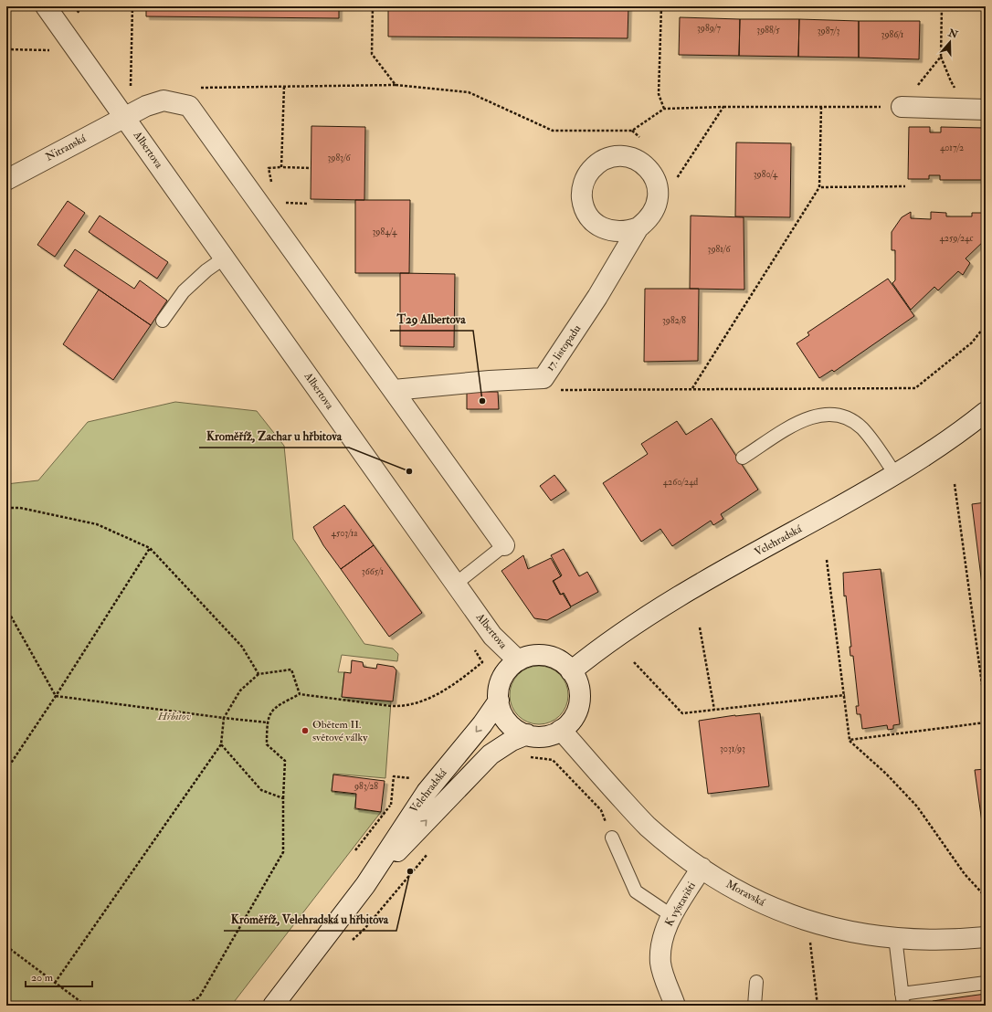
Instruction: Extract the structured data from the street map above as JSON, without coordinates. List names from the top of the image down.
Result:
{
  "streets": {
    "street": [
      "Nitranská",
      "Albertova",
      "17. listopadu",
      "Velehradská",
      "Moravská",
      "K výstavišti"
    ]
  },
  "crossings": [
    ["Nitranská", "Albertova"],
    ["Albertova", "Velehradská"],
    ["Albertova", "Moravská"],
    ["Velehradská", "Moravská"],
    ["Moravská", "K výstavišti"]
  ],
  "parks": ["Hřbitov"],
  "places": [
    "T29 Albertova",
    "Kroměříž, Zachar u hřbitova",
    "Obětem II. světové války",
    "Kroměříž, Velehradská u hřbitova"
  ],
  "house_numbers": [
    "3989/7",
    "3988/5",
    "3987/3",
    "3986/1",
    "4017/2",
    "3983/6",
    "3980/4",
    "3984/4",
    "4259/24c",
    "3981/6",
    "3982/8",
    "4260/24d",
    "4503/1a",
    "3665/1",
    "3031/93",
    "983/28"
  ],
  "scale_bar": "20 m",
  "north": "top"
}
